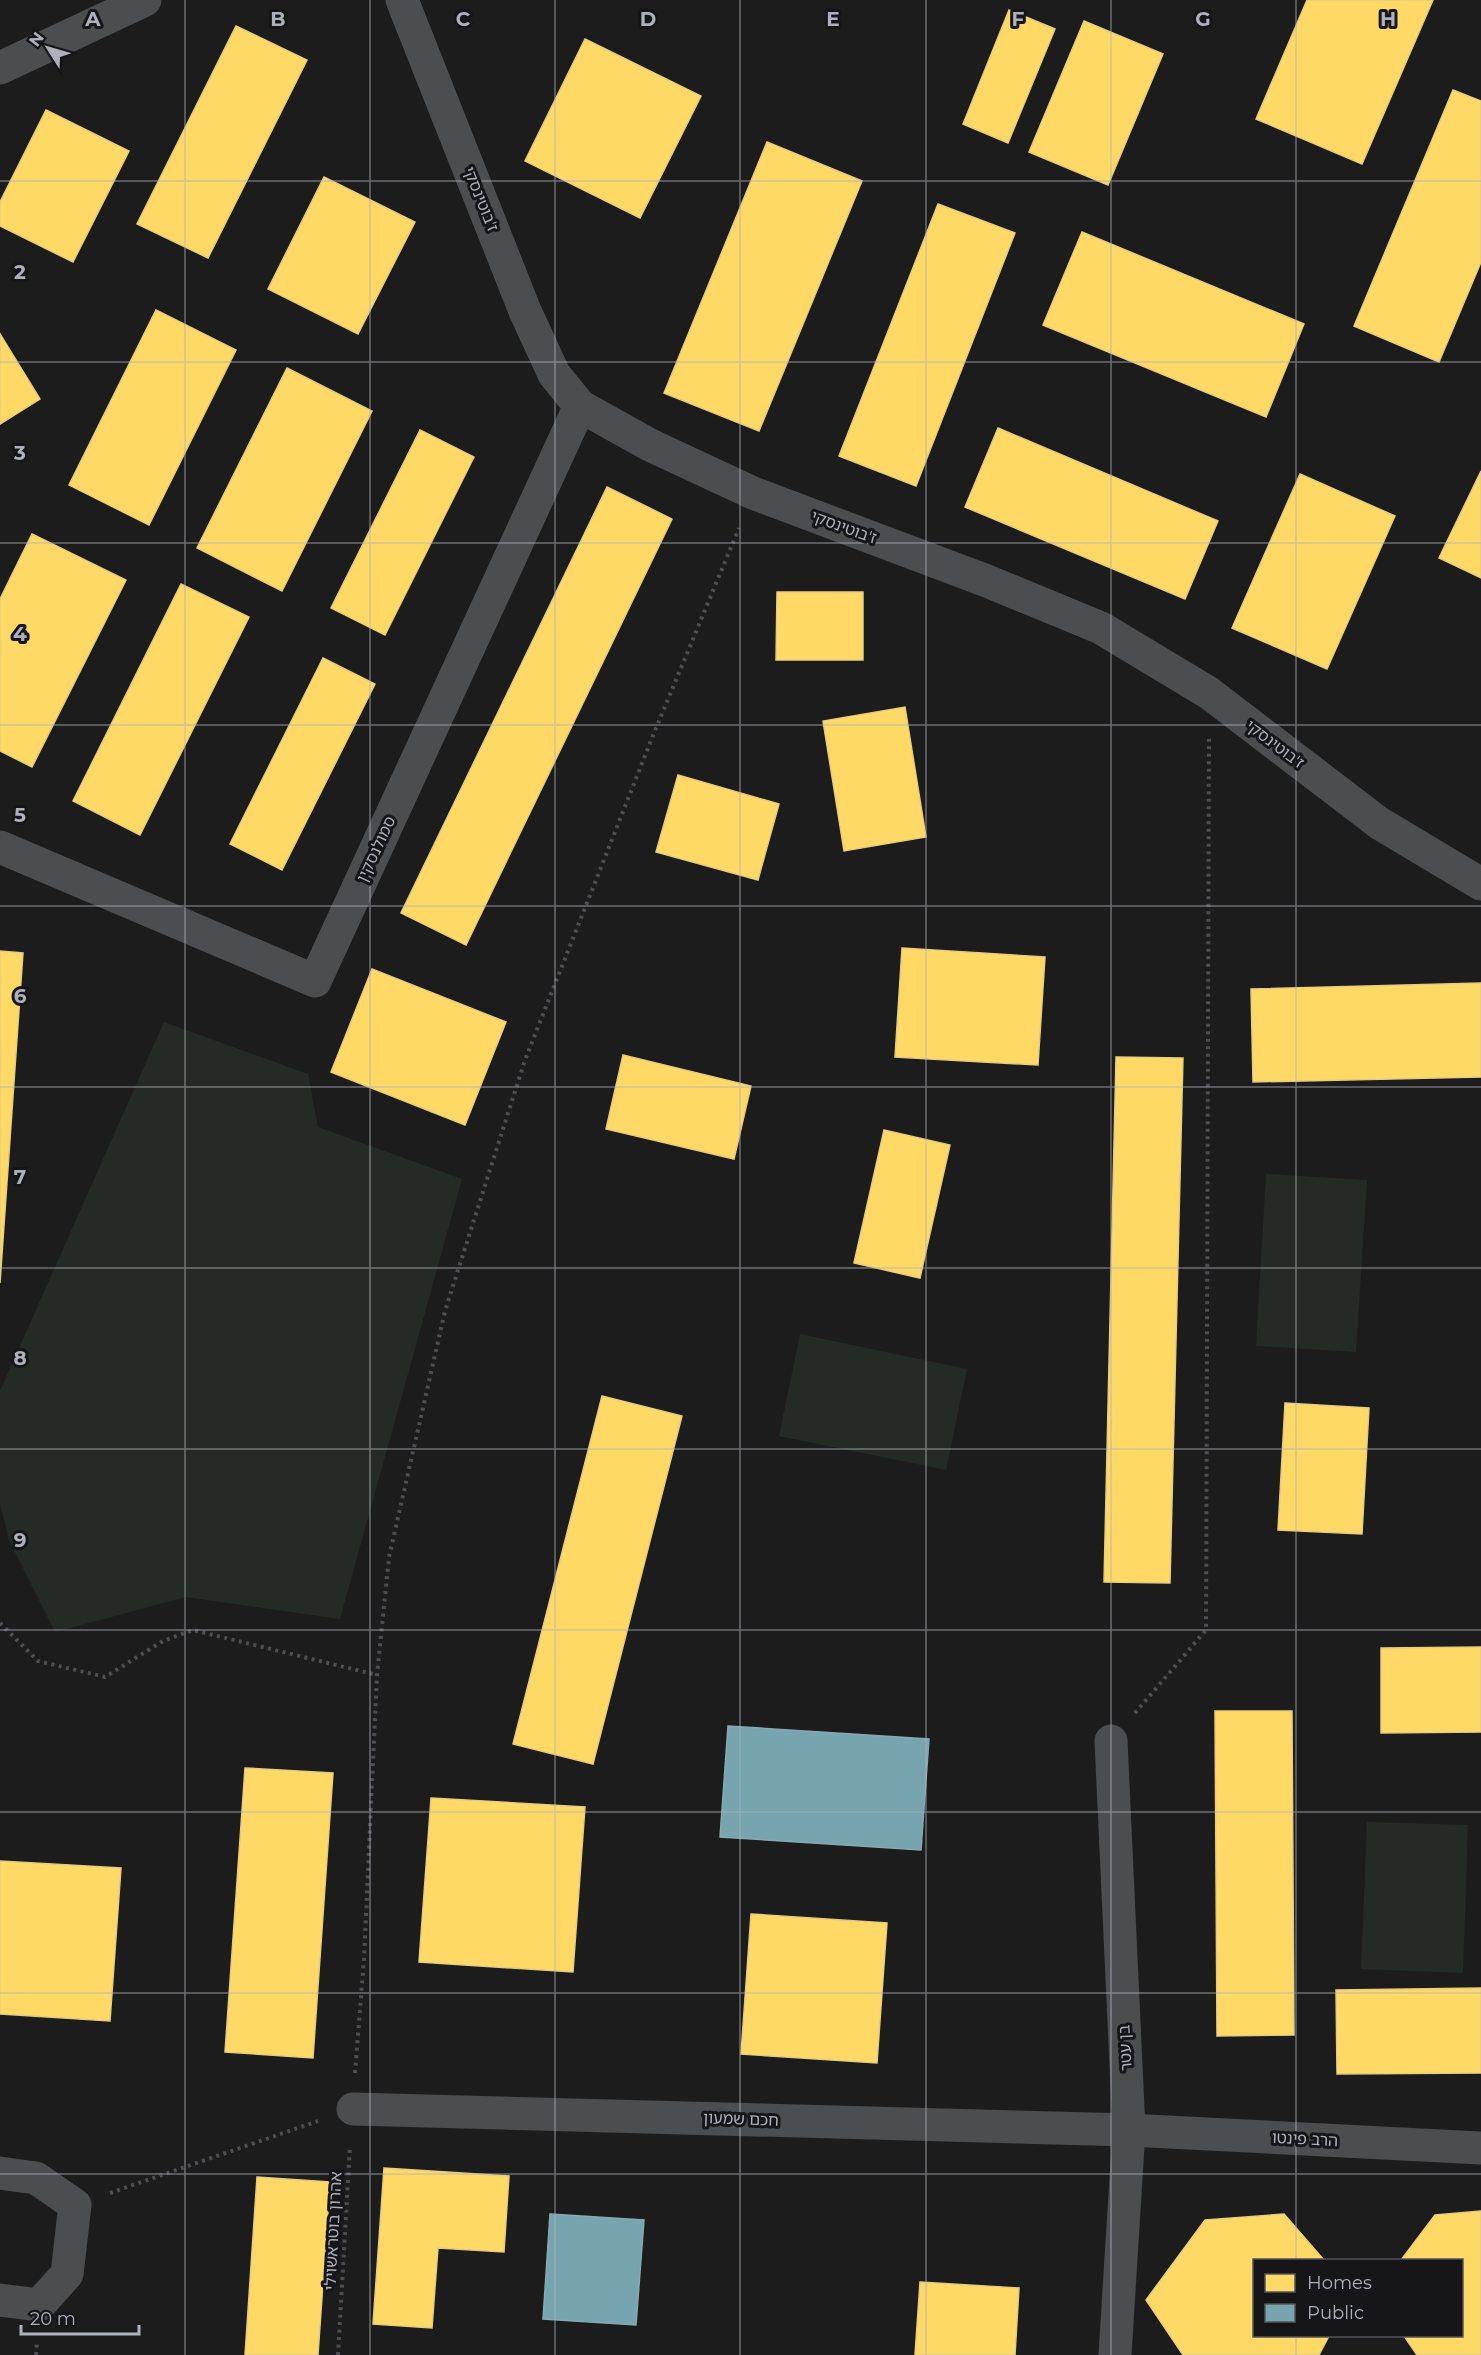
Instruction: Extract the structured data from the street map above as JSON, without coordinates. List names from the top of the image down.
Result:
{
  "streets": {
    "street": [
      "ז'בוטינסקי",
      "סמולנסקין",
      "בן עטר",
      "חכם שמעון",
      "הרב פינטו"
    ],
    "path": ["אהרון בוטראשוילי"]
  },
  "crossings": [
    ["ז'בוטינסקי", "סמולנסקין"],
    ["ז'בוטינסקי", "אהרון בוטראשוילי"],
    ["בן עטר", "חכם שמעון"],
    ["בן עטר", "הרב פינטו"],
    ["חכם שמעון", "הרב פינטו"],
    ["חכם שמעון", "אהרון בוטראשוילי"]
  ],
  "legend": ["Homes", "Public"],
  "scale_bar": "20 m",
  "north": "top left",
  "grid": {
    "columns": [
      "A",
      "B",
      "C",
      "D",
      "E",
      "F",
      "G",
      "H"
    ],
    "rows": [
      "2",
      "3",
      "4",
      "5",
      "6",
      "7",
      "8",
      "9"
    ]
  }
}
